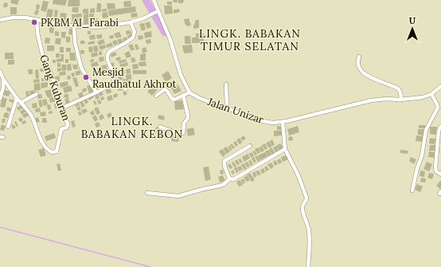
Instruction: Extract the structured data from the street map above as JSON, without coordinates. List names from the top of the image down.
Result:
{
  "streets": {
    "street": ["Gang Kuburan", "Jalan Unizar"]
  },
  "districts": ["LINGK. BABAKAN TIMUR SELATAN", "LINGK. BABAKAN KEBON"],
  "places": ["PKBM Al_Farabi", "Mesjid Raudhatul Akhrot"],
  "north": "top"
}
